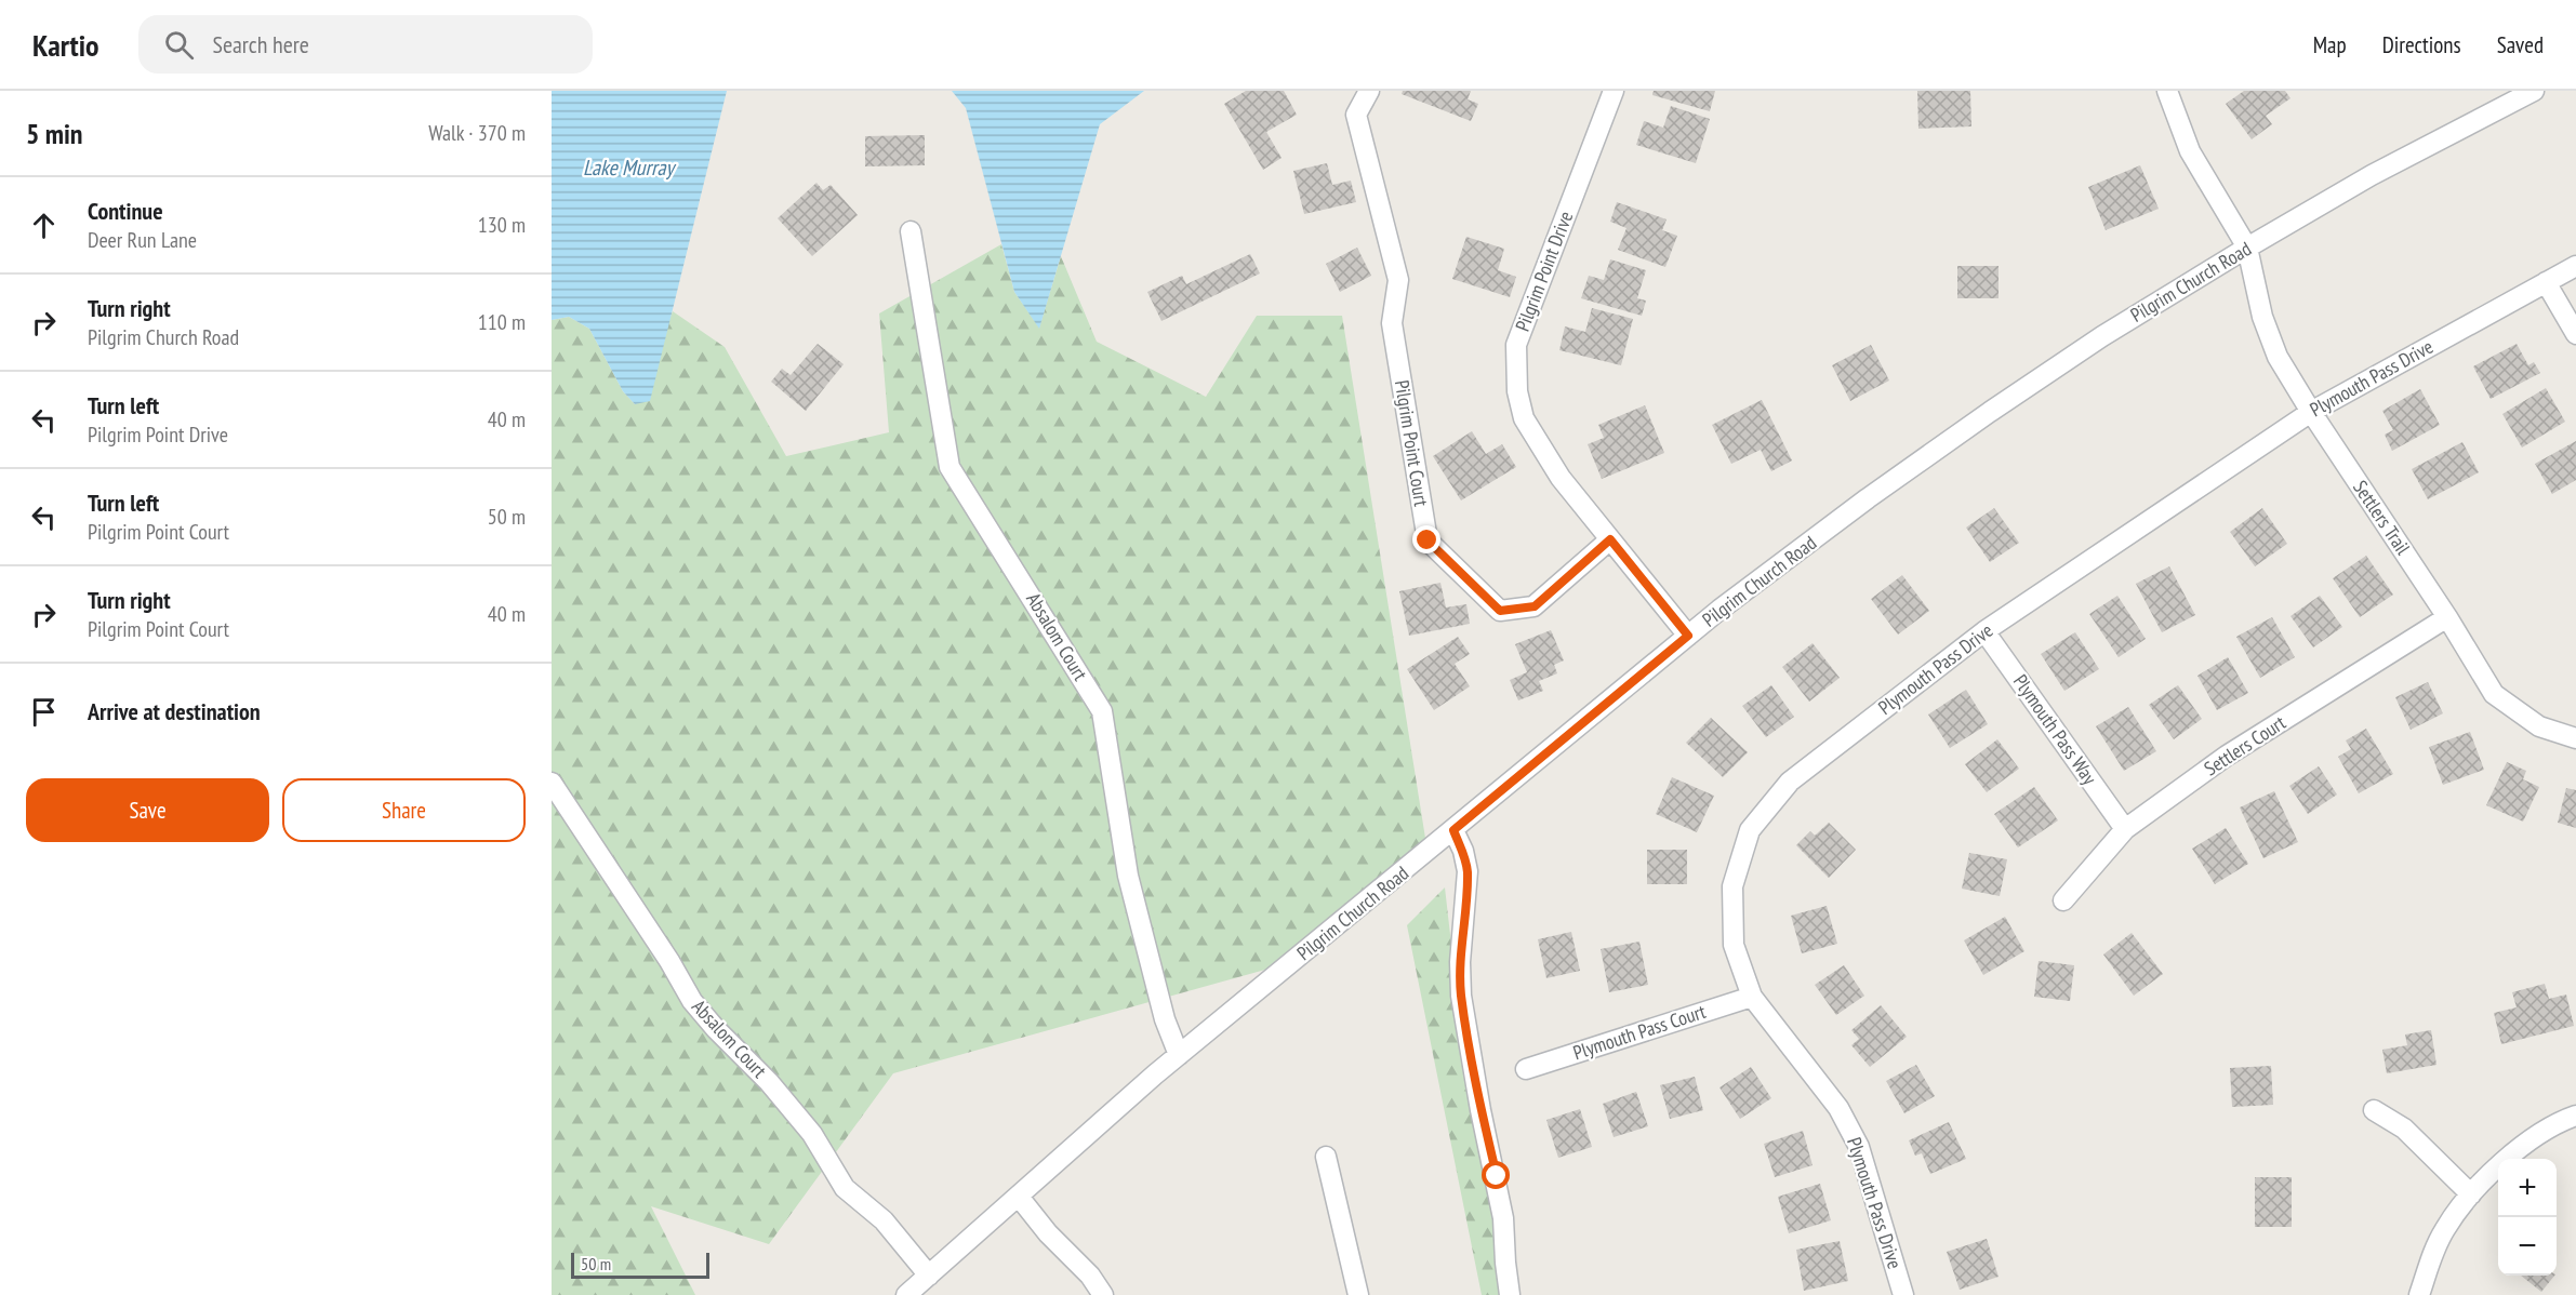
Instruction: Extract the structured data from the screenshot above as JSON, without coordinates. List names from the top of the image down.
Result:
{
  "streets": {
    "street": [
      "Pilgrim Point Drive",
      "Pilgrim Church Road",
      "Plymouth Pass Drive",
      "Pilgrim Point Court",
      "Settlers Trail",
      "Absalom Court",
      "Plymouth Pass Way",
      "Settlers Court",
      "Plymouth Pass Court"
    ]
  },
  "crossings": [
    ["Pilgrim Point Drive", "Pilgrim Church Road"],
    ["Pilgrim Point Drive", "Pilgrim Point Court"],
    ["Pilgrim Church Road", "Settlers Trail"],
    ["Pilgrim Church Road", "Absalom Court"],
    ["Plymouth Pass Drive", "Settlers Trail"],
    ["Plymouth Pass Drive", "Plymouth Pass Way"],
    ["Plymouth Pass Drive", "Plymouth Pass Court"],
    ["Settlers Trail", "Settlers Court"],
    ["Plymouth Pass Way", "Settlers Court"]
  ],
  "water": ["Lake Murray"],
  "scale_bar": "50 m",
  "page": {
    "header": "Kartio",
    "search": "Search here",
    "nav": ["Map", "Directions", "Saved"],
    "heading": ["5 min", "Walk · 370 m"],
    "list": [
      ["Continue", "Deer Run Lane", "130 m"],
      ["Turn right", "Pilgrim Church Road", "110 m"],
      ["Turn left", "Pilgrim Point Drive", "40 m"],
      ["Turn left", "Pilgrim Point Court", "50 m"],
      ["Turn right", "Pilgrim Point Court", "40 m"],
      "Arrive at destination"
    ],
    "buttons": ["Save", "Share"],
    "map_buttons": ["+", "−"],
    "scale": "50 m"
  }
}
